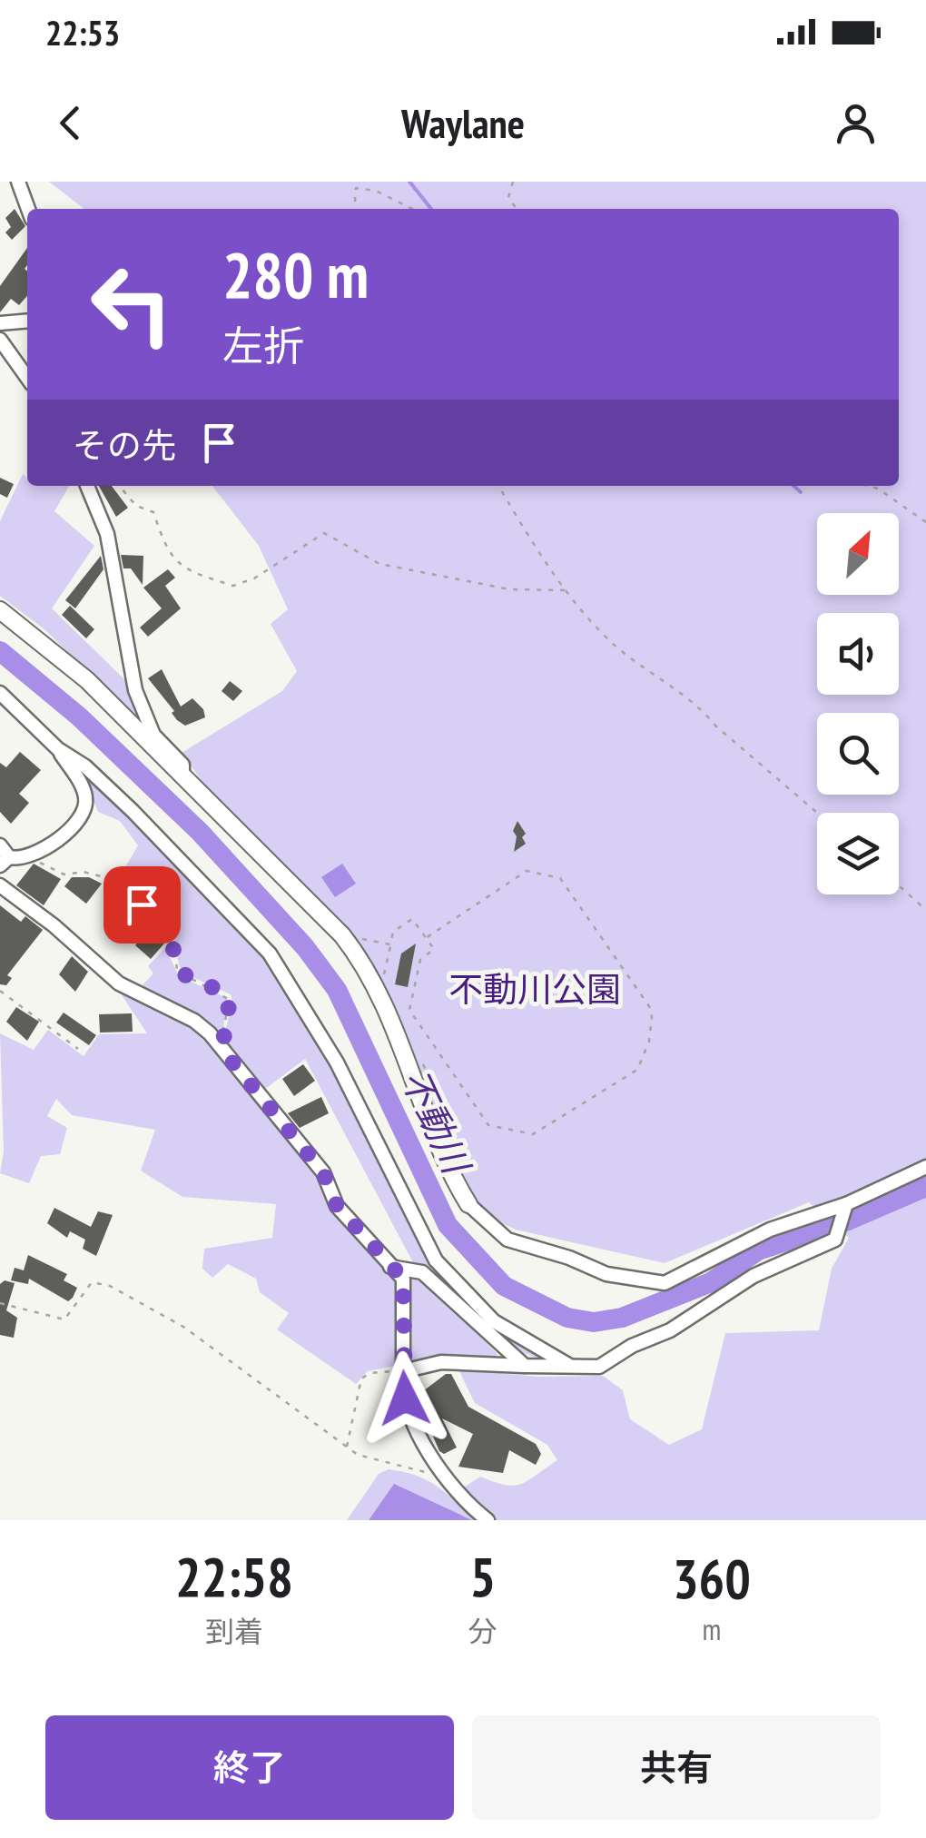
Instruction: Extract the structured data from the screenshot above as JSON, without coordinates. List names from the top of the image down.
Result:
{
  "water": ["不動川"],
  "parks": ["不動川公園"],
  "north": "top right",
  "page": {
    "status": "22:53",
    "header": "Waylane",
    "turn": ["280 m", "左折"],
    "then": "その先",
    "eta": [
      "22:58",
      "到着",
      "5",
      "分",
      "360",
      "m"
    ],
    "buttons": ["終了", "共有"]
  }
}
